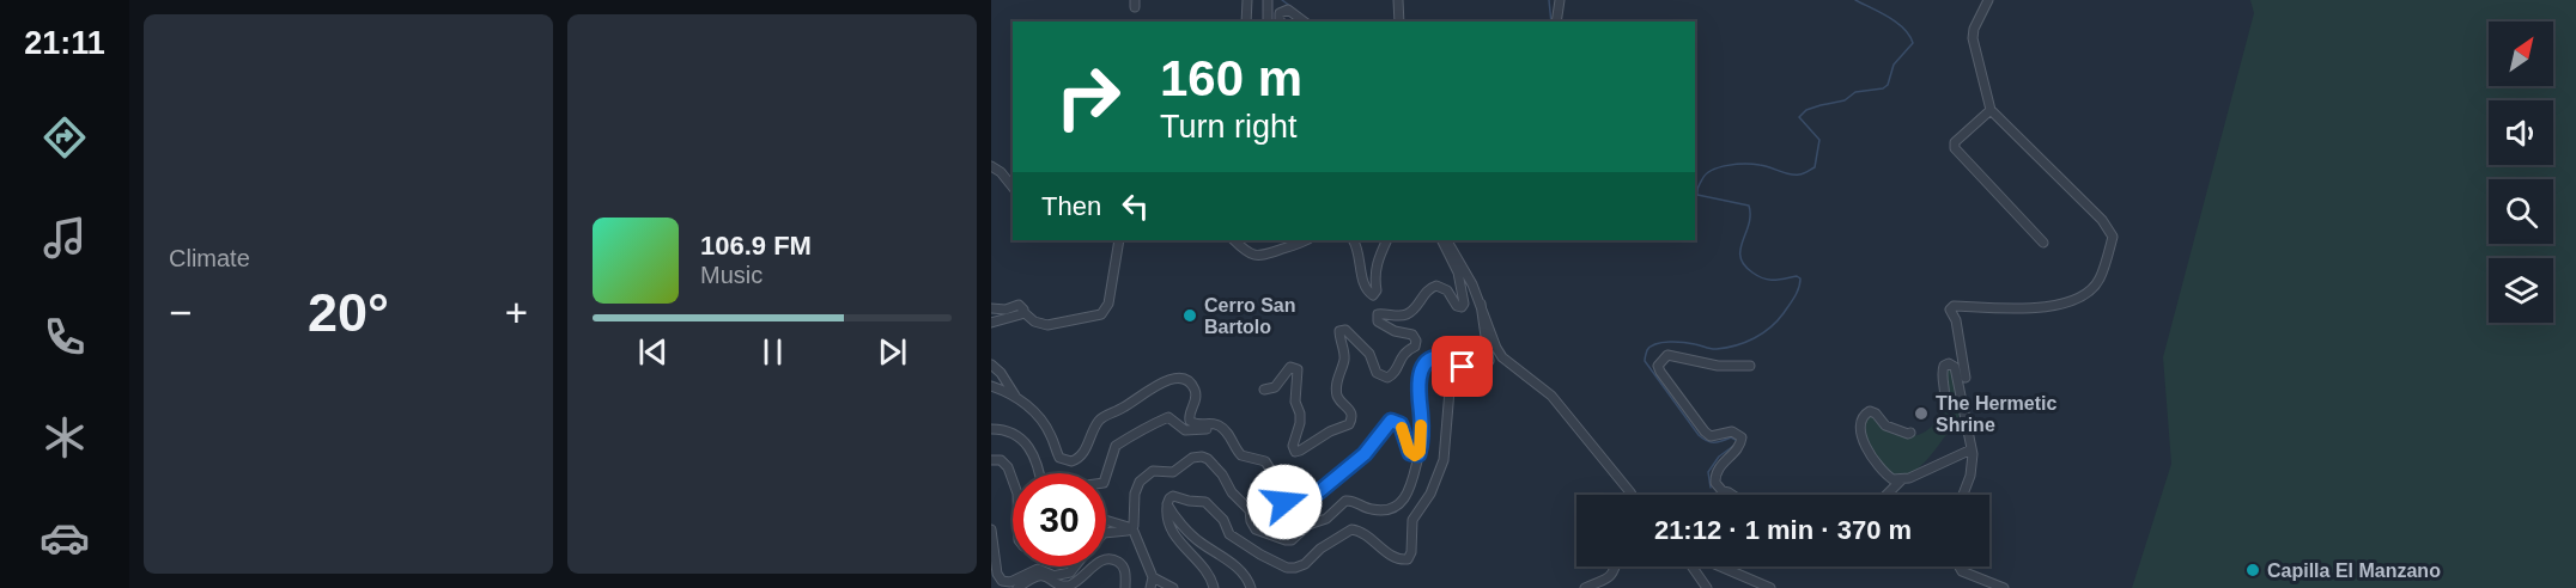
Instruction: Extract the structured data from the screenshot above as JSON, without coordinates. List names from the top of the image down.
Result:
{
  "places": ["Cerro San Bartolo", "The Hermetic Shrine", "Capilla El Manzano"],
  "north": "top right",
  "page": {
    "tabs": "21:11",
    "tile": "Climate",
    "turn": ["160 m", "Turn right"],
    "then": "Then",
    "song": ["106.9 FM", "Music"],
    "heat": ["−", "20°", "+"],
    "limit": "30",
    "trip": "21:12 · 1 min · 370 m"
  }
}
